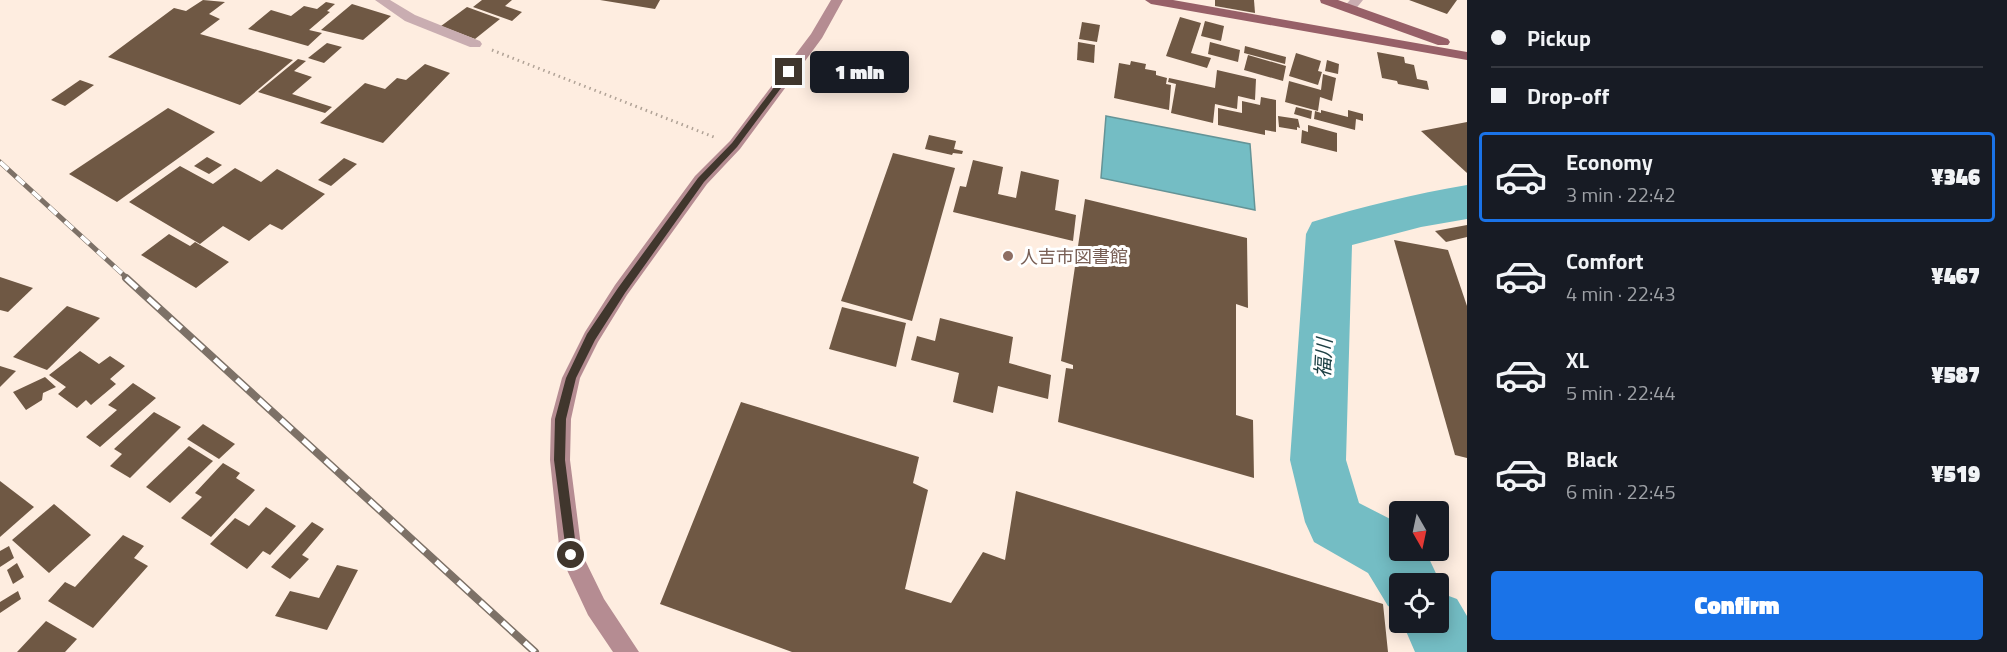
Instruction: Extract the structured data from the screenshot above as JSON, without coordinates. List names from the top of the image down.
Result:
{
  "water": ["福川"],
  "places": ["人吉市図書館"],
  "north": "bottom",
  "page": {
    "banner": ["Pickup", "Drop-off"],
    "bubble": "1 min",
    "list": [
      {
        "name": "Economy",
        "note": "3 min · 22:42",
        "value": "¥346"
      },
      {
        "name": "Comfort",
        "note": "4 min · 22:43",
        "value": "¥467"
      },
      {
        "name": "XL",
        "note": "5 min · 22:44",
        "value": "¥587"
      },
      {
        "name": "Black",
        "note": "6 min · 22:45",
        "value": "¥519"
      }
    ],
    "buttons": "Confirm"
  }
}
